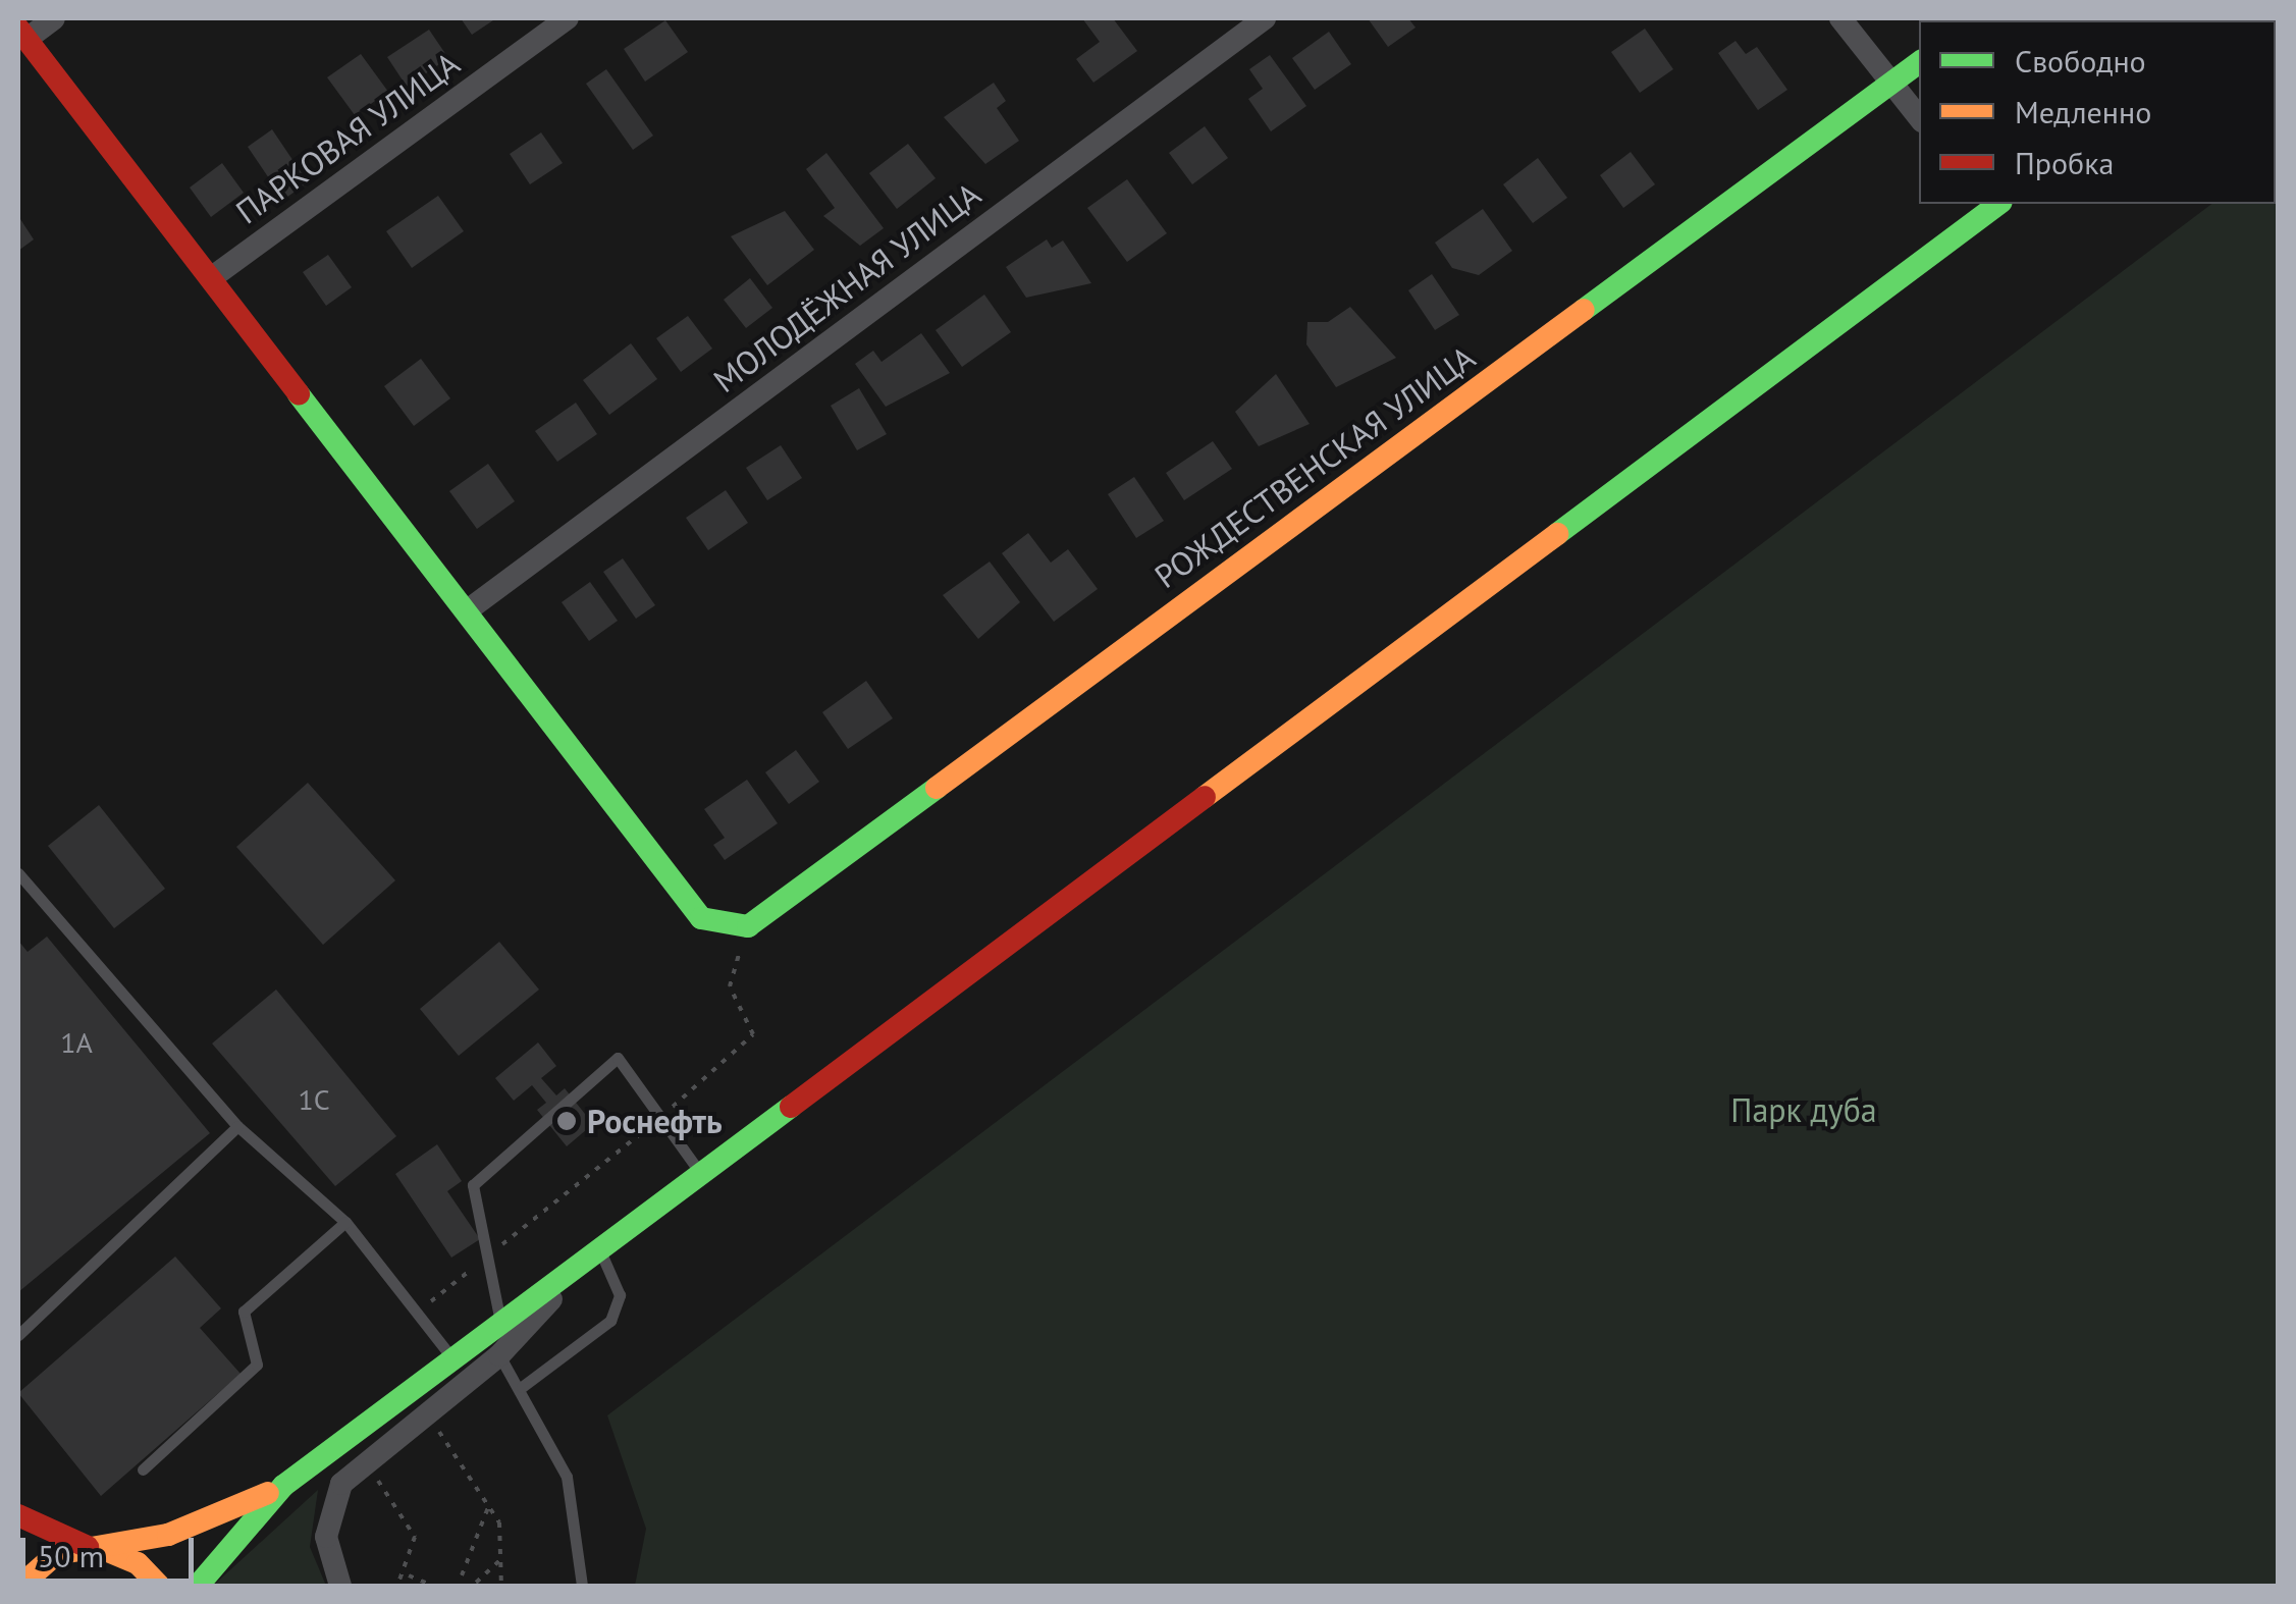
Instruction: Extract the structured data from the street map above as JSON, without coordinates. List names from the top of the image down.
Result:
{
  "streets": {
    "street": ["ПАРКОВАЯ УЛИЦА", "МОЛОДЁЖНАЯ УЛИЦА", "РОЖДЕСТВЕНСКАЯ УЛИЦА"]
  },
  "parks": ["Парк дуба"],
  "places": ["Роснефть"],
  "house_numbers": ["1А", "1С"],
  "legend": ["Свободно", "Медленно", "Пробка"],
  "scale_bar": "50 m"
}
